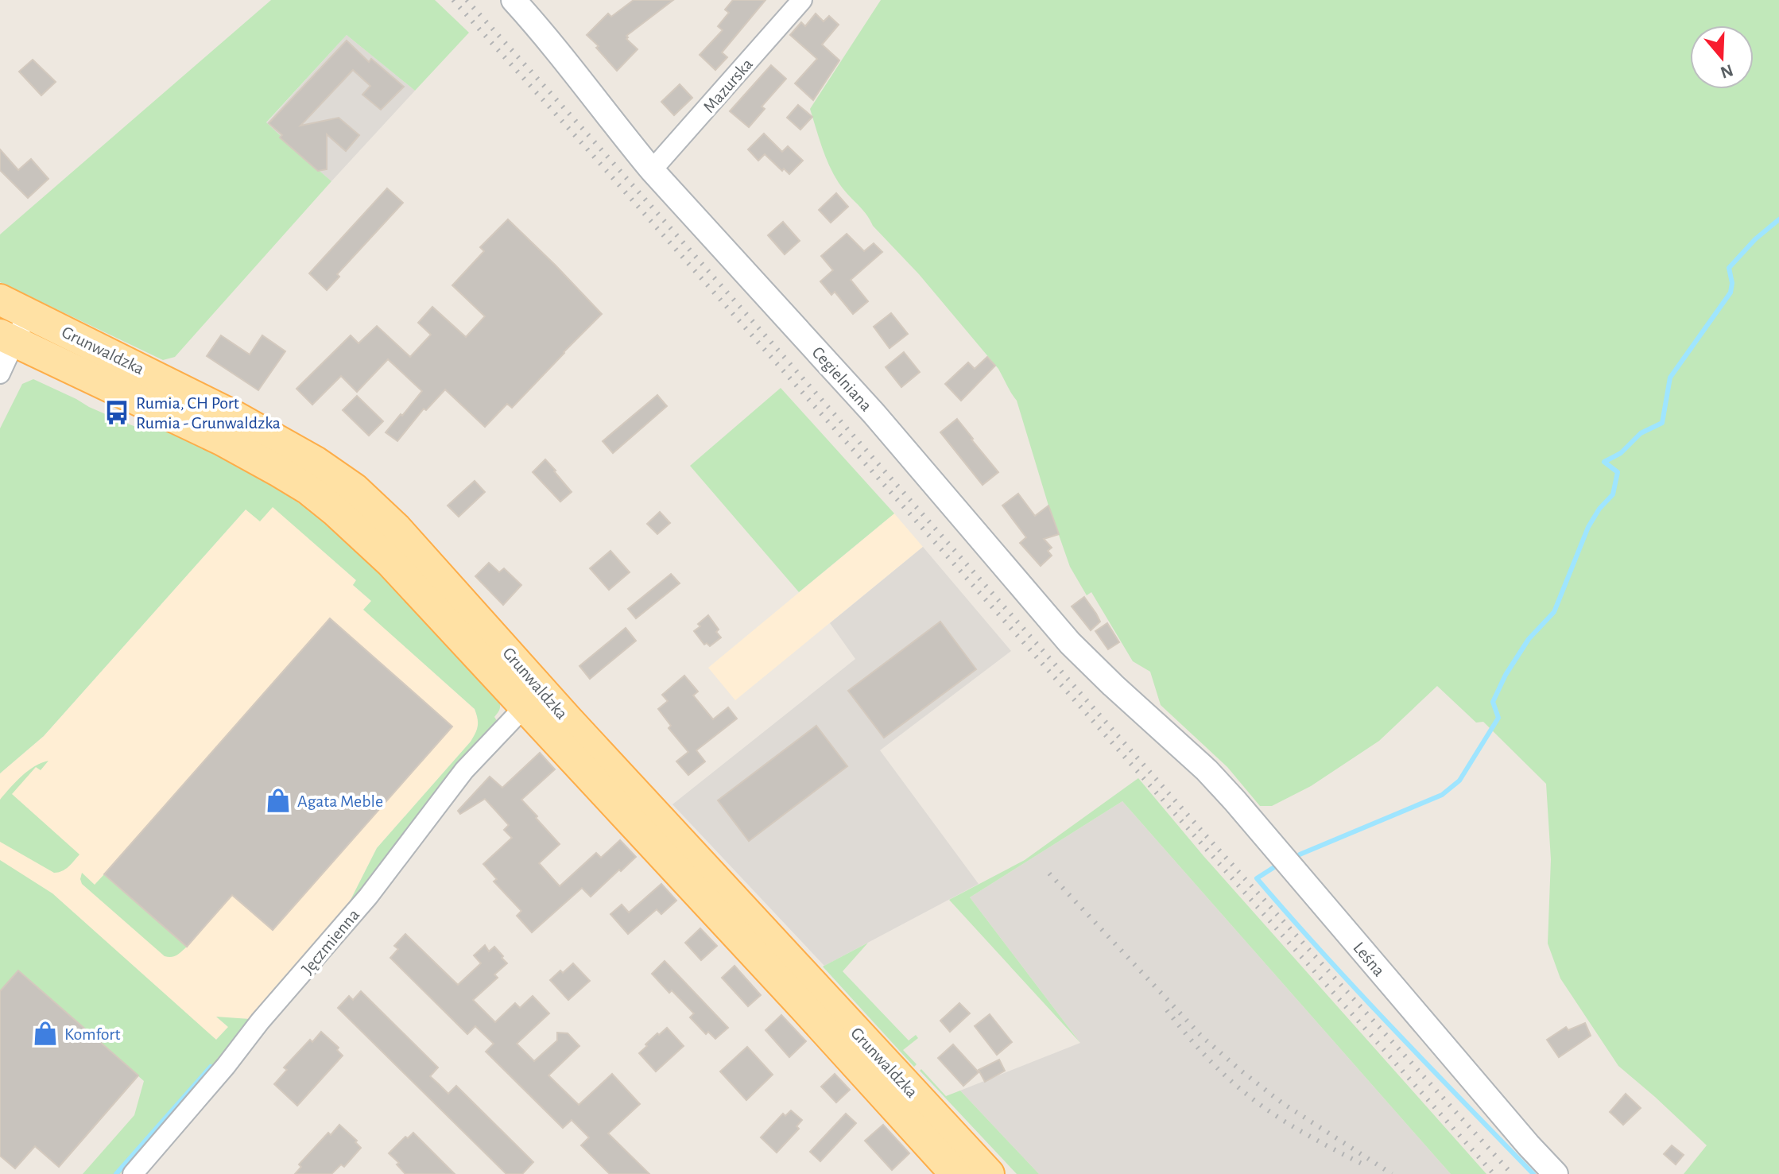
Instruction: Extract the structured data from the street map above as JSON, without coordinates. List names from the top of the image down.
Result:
{
  "streets": {
    "main road": ["Grunwaldzka"],
    "street": [
      "Mazurska",
      "Cegielniana",
      "Jęczmienna",
      "Leśna"
    ]
  },
  "crossings": [
    ["Mazurska", "Cegielniana"],
    ["Grunwaldzka", "Jęczmienna"],
    ["Cegielniana", "Leśna"]
  ],
  "places": {
    "bus stop": ["Rumia, CH Port Rumia - Grunwaldzka"],
    "shop": ["Agata Meble", "Komfort"]
  },
  "north": "bottom"
}
